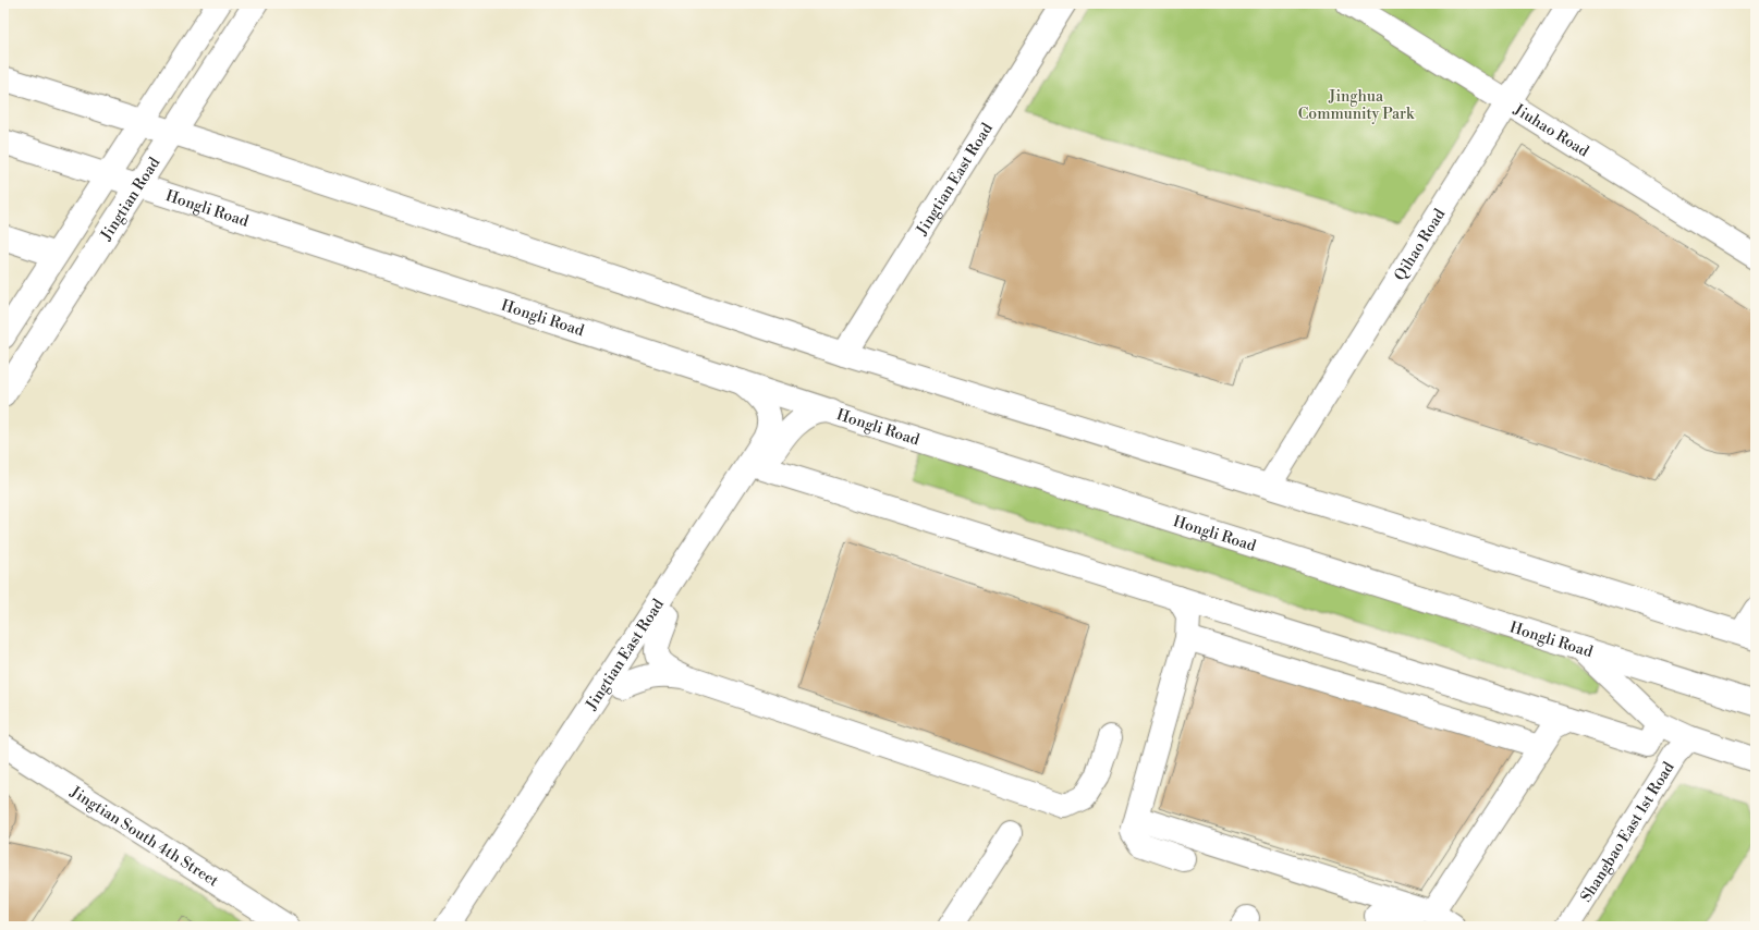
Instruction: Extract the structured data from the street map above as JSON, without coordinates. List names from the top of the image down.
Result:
{
  "streets": {
    "street": [
      "Jiuhao Road",
      "Jingtian East Road",
      "Jingtian Road",
      "Hongli Road",
      "Qihao Road",
      "Shangbao East 1st Road",
      "Jingtian South 4th Street"
    ]
  },
  "crossings": [
    ["Jiuhao Road", "Qihao Road"],
    ["Jingtian East Road", "Hongli Road"],
    ["Jingtian Road", "Hongli Road"]
  ],
  "parks": ["Jinghua Community Park"]
}
